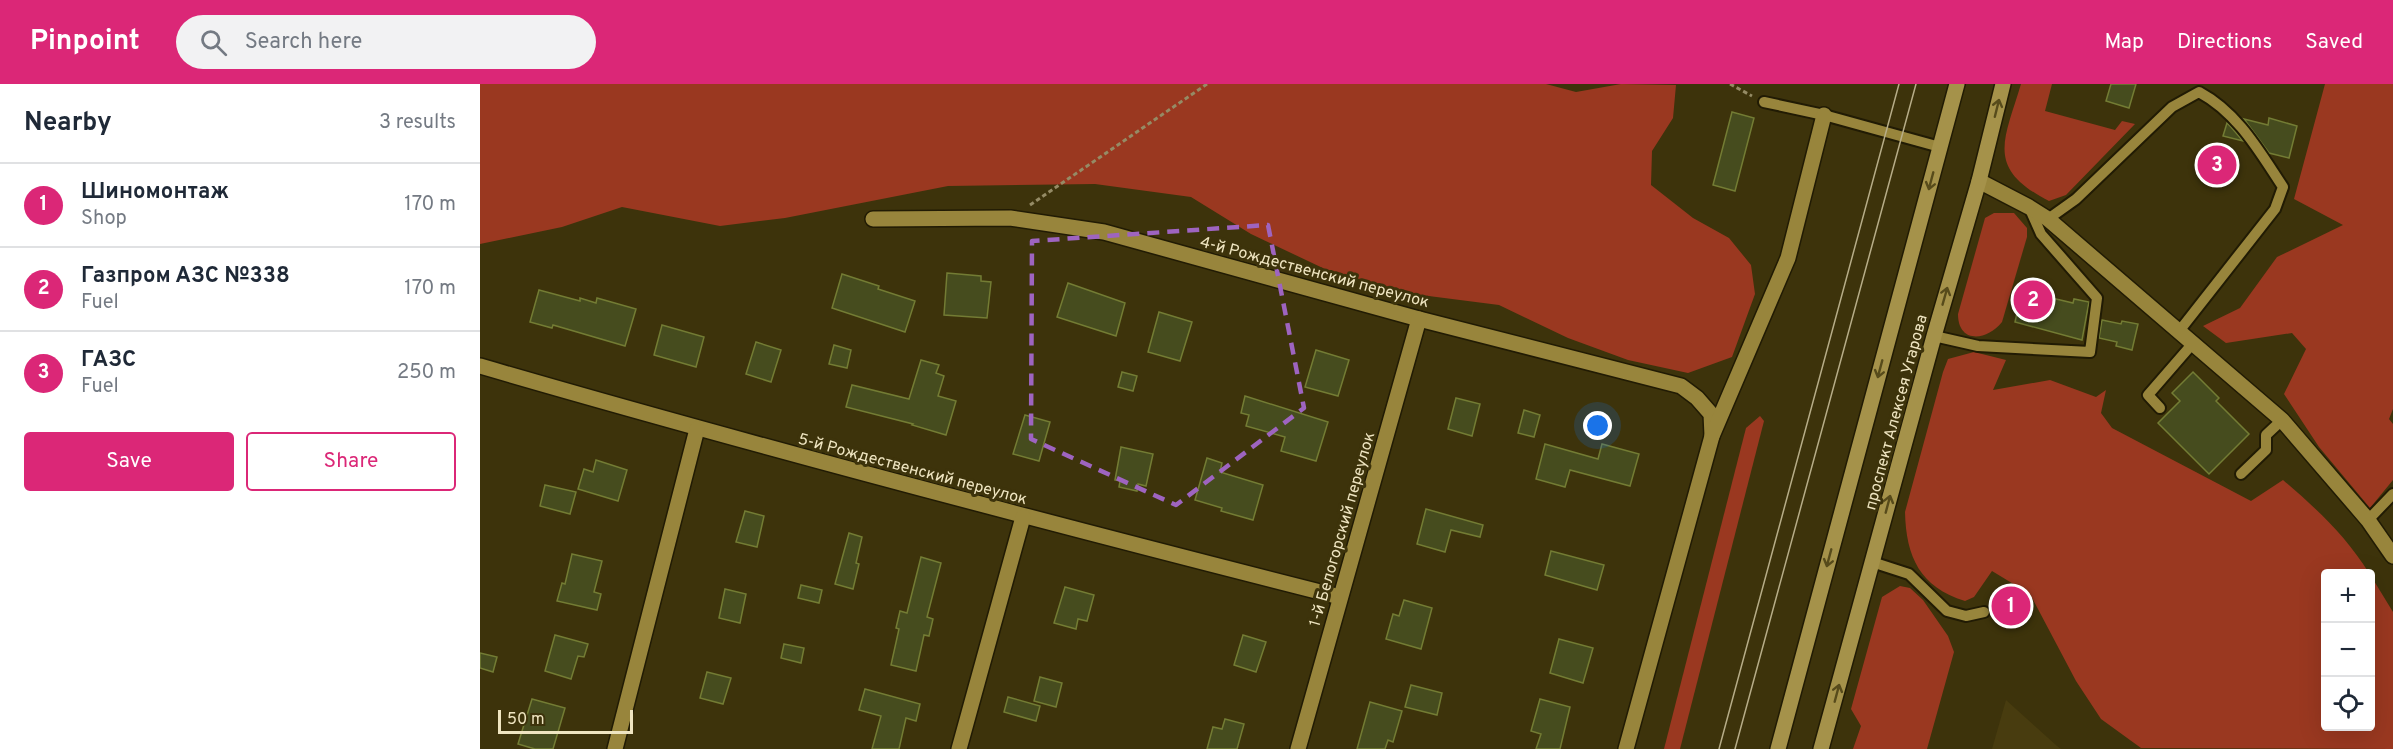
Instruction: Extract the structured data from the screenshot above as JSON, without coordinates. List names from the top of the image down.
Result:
{
  "streets": {
    "main road": ["проспект Алексея Угарова"],
    "street": ["4-й Рождественский переулок", "5-й Рождественский переулок", "1-й Белогорский переулок"]
  },
  "crossings": [
    ["4-й Рождественский переулок", "1-й Белогорский переулок"],
    ["5-й Рождественский переулок", "1-й Белогорский переулок"]
  ],
  "scale_bar": "50 m",
  "page": {
    "header": "Pinpoint",
    "search": "Search here",
    "nav": ["Map", "Directions", "Saved"],
    "heading": ["Nearby", "3 results"],
    "pins": ["3", "2", "1"],
    "list": [
      {
        "mark": "1",
        "name": "Шиномонтаж",
        "note": "Shop",
        "value": "170 m"
      },
      {
        "mark": "2",
        "name": "Газпром АЗС №338",
        "note": "Fuel",
        "value": "170 m"
      },
      {
        "mark": "3",
        "name": "ГАЗС",
        "note": "Fuel",
        "value": "250 m"
      }
    ],
    "buttons": ["Save", "Share"],
    "map_buttons": ["+", "−"],
    "scale": "50 m"
  }
}
